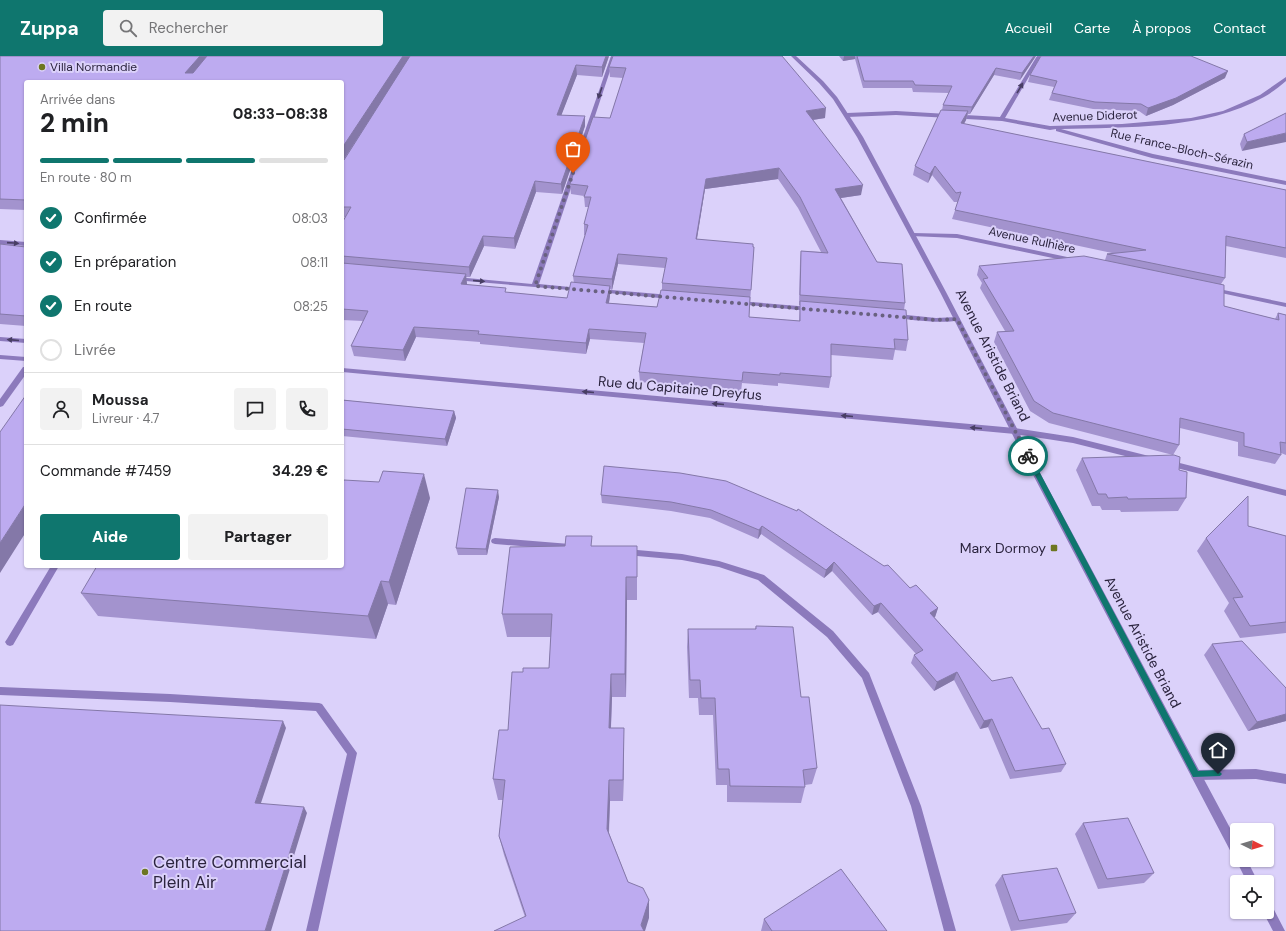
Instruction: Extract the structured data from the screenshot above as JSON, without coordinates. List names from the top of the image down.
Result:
{
  "streets": {
    "street": [
      "Avenue Diderot",
      "Rue France-Bloch-Sérazin",
      "Avenue Rulhière",
      "Avenue Aristide Briand",
      "Rue du Capitaine Dreyfus"
    ]
  },
  "crossings": [
    ["Avenue Diderot", "Rue France-Bloch-Sérazin"],
    ["Avenue Diderot", "Avenue Aristide Briand"],
    ["Avenue Rulhière", "Avenue Aristide Briand"],
    ["Avenue Aristide Briand", "Rue du Capitaine Dreyfus"]
  ],
  "one_way": ["Rue du Capitaine Dreyfus"],
  "places": {
    "other": ["Villa Normandie", "Centre Commercial Plein Air"],
    "transit": ["Marx Dormoy"]
  },
  "north": "right",
  "page": {
    "header": "Zuppa",
    "search": "Rechercher",
    "nav": [
      "Accueil",
      "Carte",
      "À propos",
      "Contact"
    ],
    "heading": ["2 min", "Arrivée dans", "08:33–08:38"],
    "panel": [
      "Moussa",
      "Livreur · 4.7",
      "Commande #7459",
      "34.29 €"
    ],
    "bar": "En route · 80 m",
    "list": [
      ["Confirmée", "08:03"],
      ["En préparation", "08:11"],
      ["En route", "08:25"],
      "Livrée"
    ],
    "buttons": ["Aide", "Partager"]
  }
}
